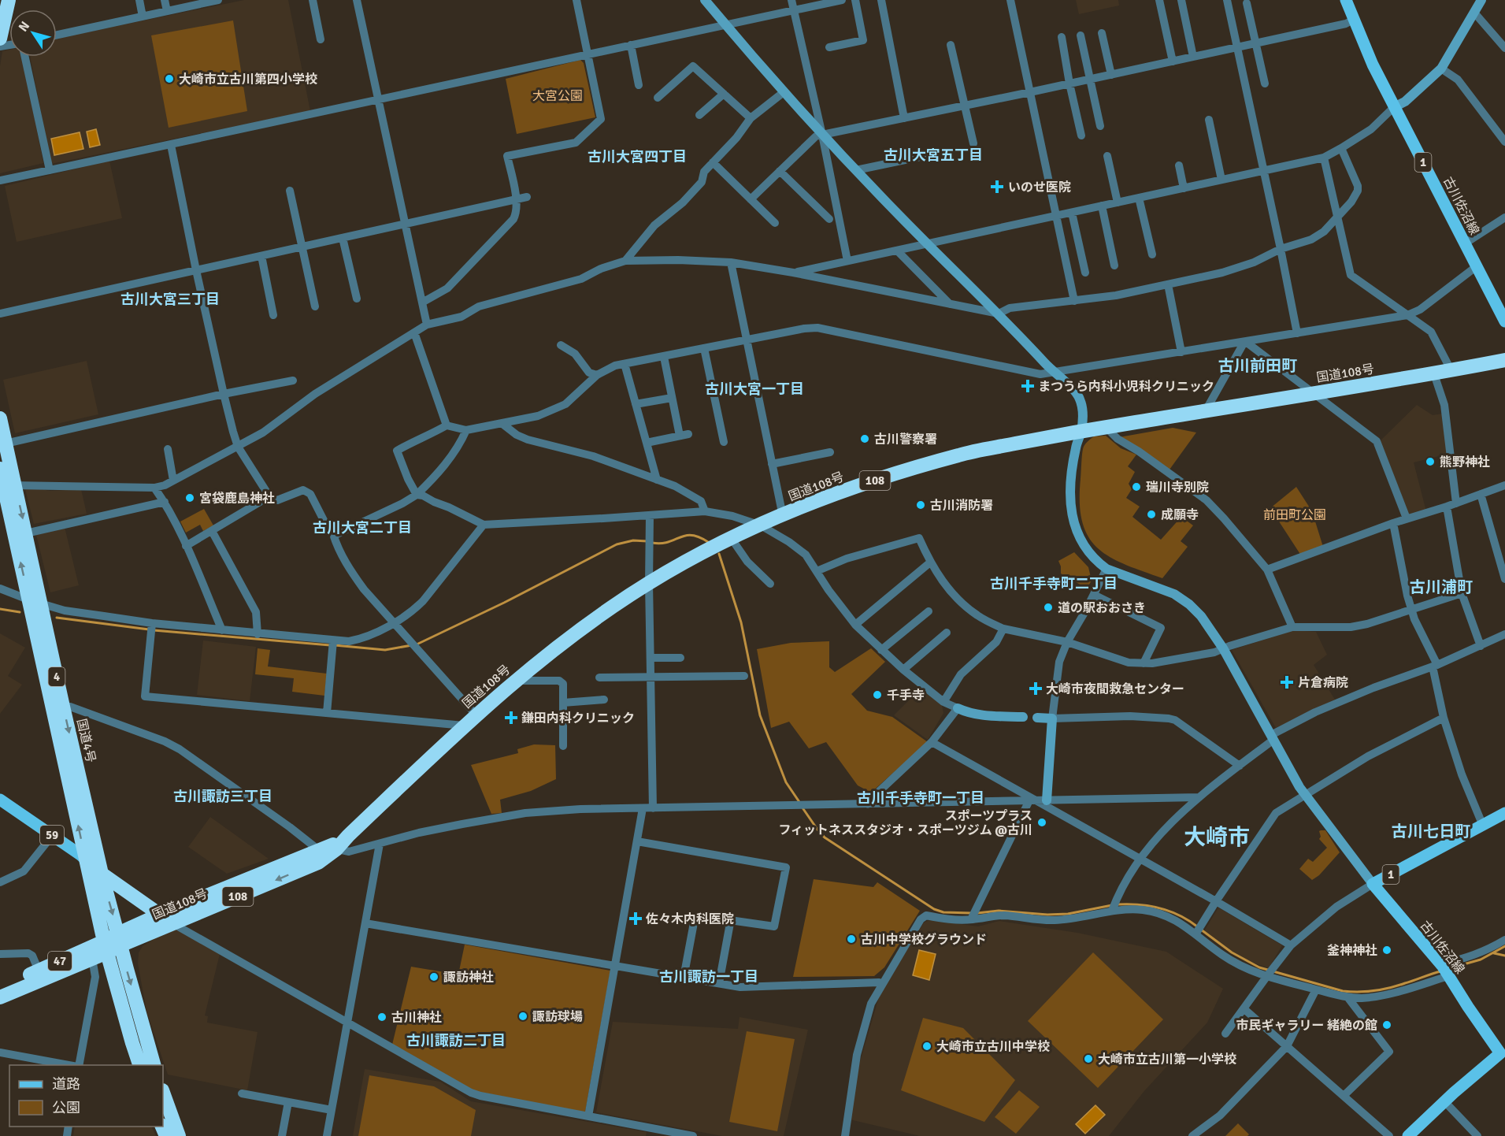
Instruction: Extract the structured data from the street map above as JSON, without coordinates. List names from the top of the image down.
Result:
{
  "streets": {
    "highway": [
      "国道108号",
      "108",
      "4",
      "国道4号",
      "47"
    ],
    "main road": ["1", "古川佐沼線", "59"]
  },
  "crossings": [
    ["1", "古川佐沼線"],
    ["国道108号", "国道4号"],
    ["国道108号", "47"],
    ["国道4号", "59"],
    ["国道4号", "47"]
  ],
  "districts": [
    "古川大宮五丁目",
    "古川大宮四丁目",
    "古川大宮三丁目",
    "古川前田町",
    "古川大宮一丁目",
    "古川大宮二丁目",
    "古川千手寺町二丁目",
    "古川浦町",
    "古川諏訪三丁目",
    "古川千手寺町一丁目",
    "古川七日町",
    "大崎市",
    "古川諏訪一丁目",
    "古川諏訪二丁目"
  ],
  "parks": ["大宮公園", "前田町公園"],
  "places": {
    "other": [
      "大崎市立古川第四小学校",
      "古川警察署",
      "熊野神社",
      "瑞川寺別院",
      "宮袋鹿島神社",
      "古川消防署",
      "成願寺",
      "道の駅おおさき",
      "千手寺",
      "スポーツプラス フィットネススタジオ・スポーツジム @古川",
      "古川中学校グラウンド",
      "釜神神社",
      "諏訪神社",
      "諏訪球場",
      "古川神社",
      "市民ギャラリー 緒絶の館",
      "大崎市立古川中学校",
      "大崎市立古川第一小学校"
    ],
    "health": [
      "いのせ医院",
      "まつうら内科小児科クリニック",
      "片倉病院",
      "大崎市夜間救急センター",
      "鎌田内科クリニック",
      "佐々木内科医院"
    ]
  },
  "legend": ["道路", "公園"],
  "north": "top left"
}
